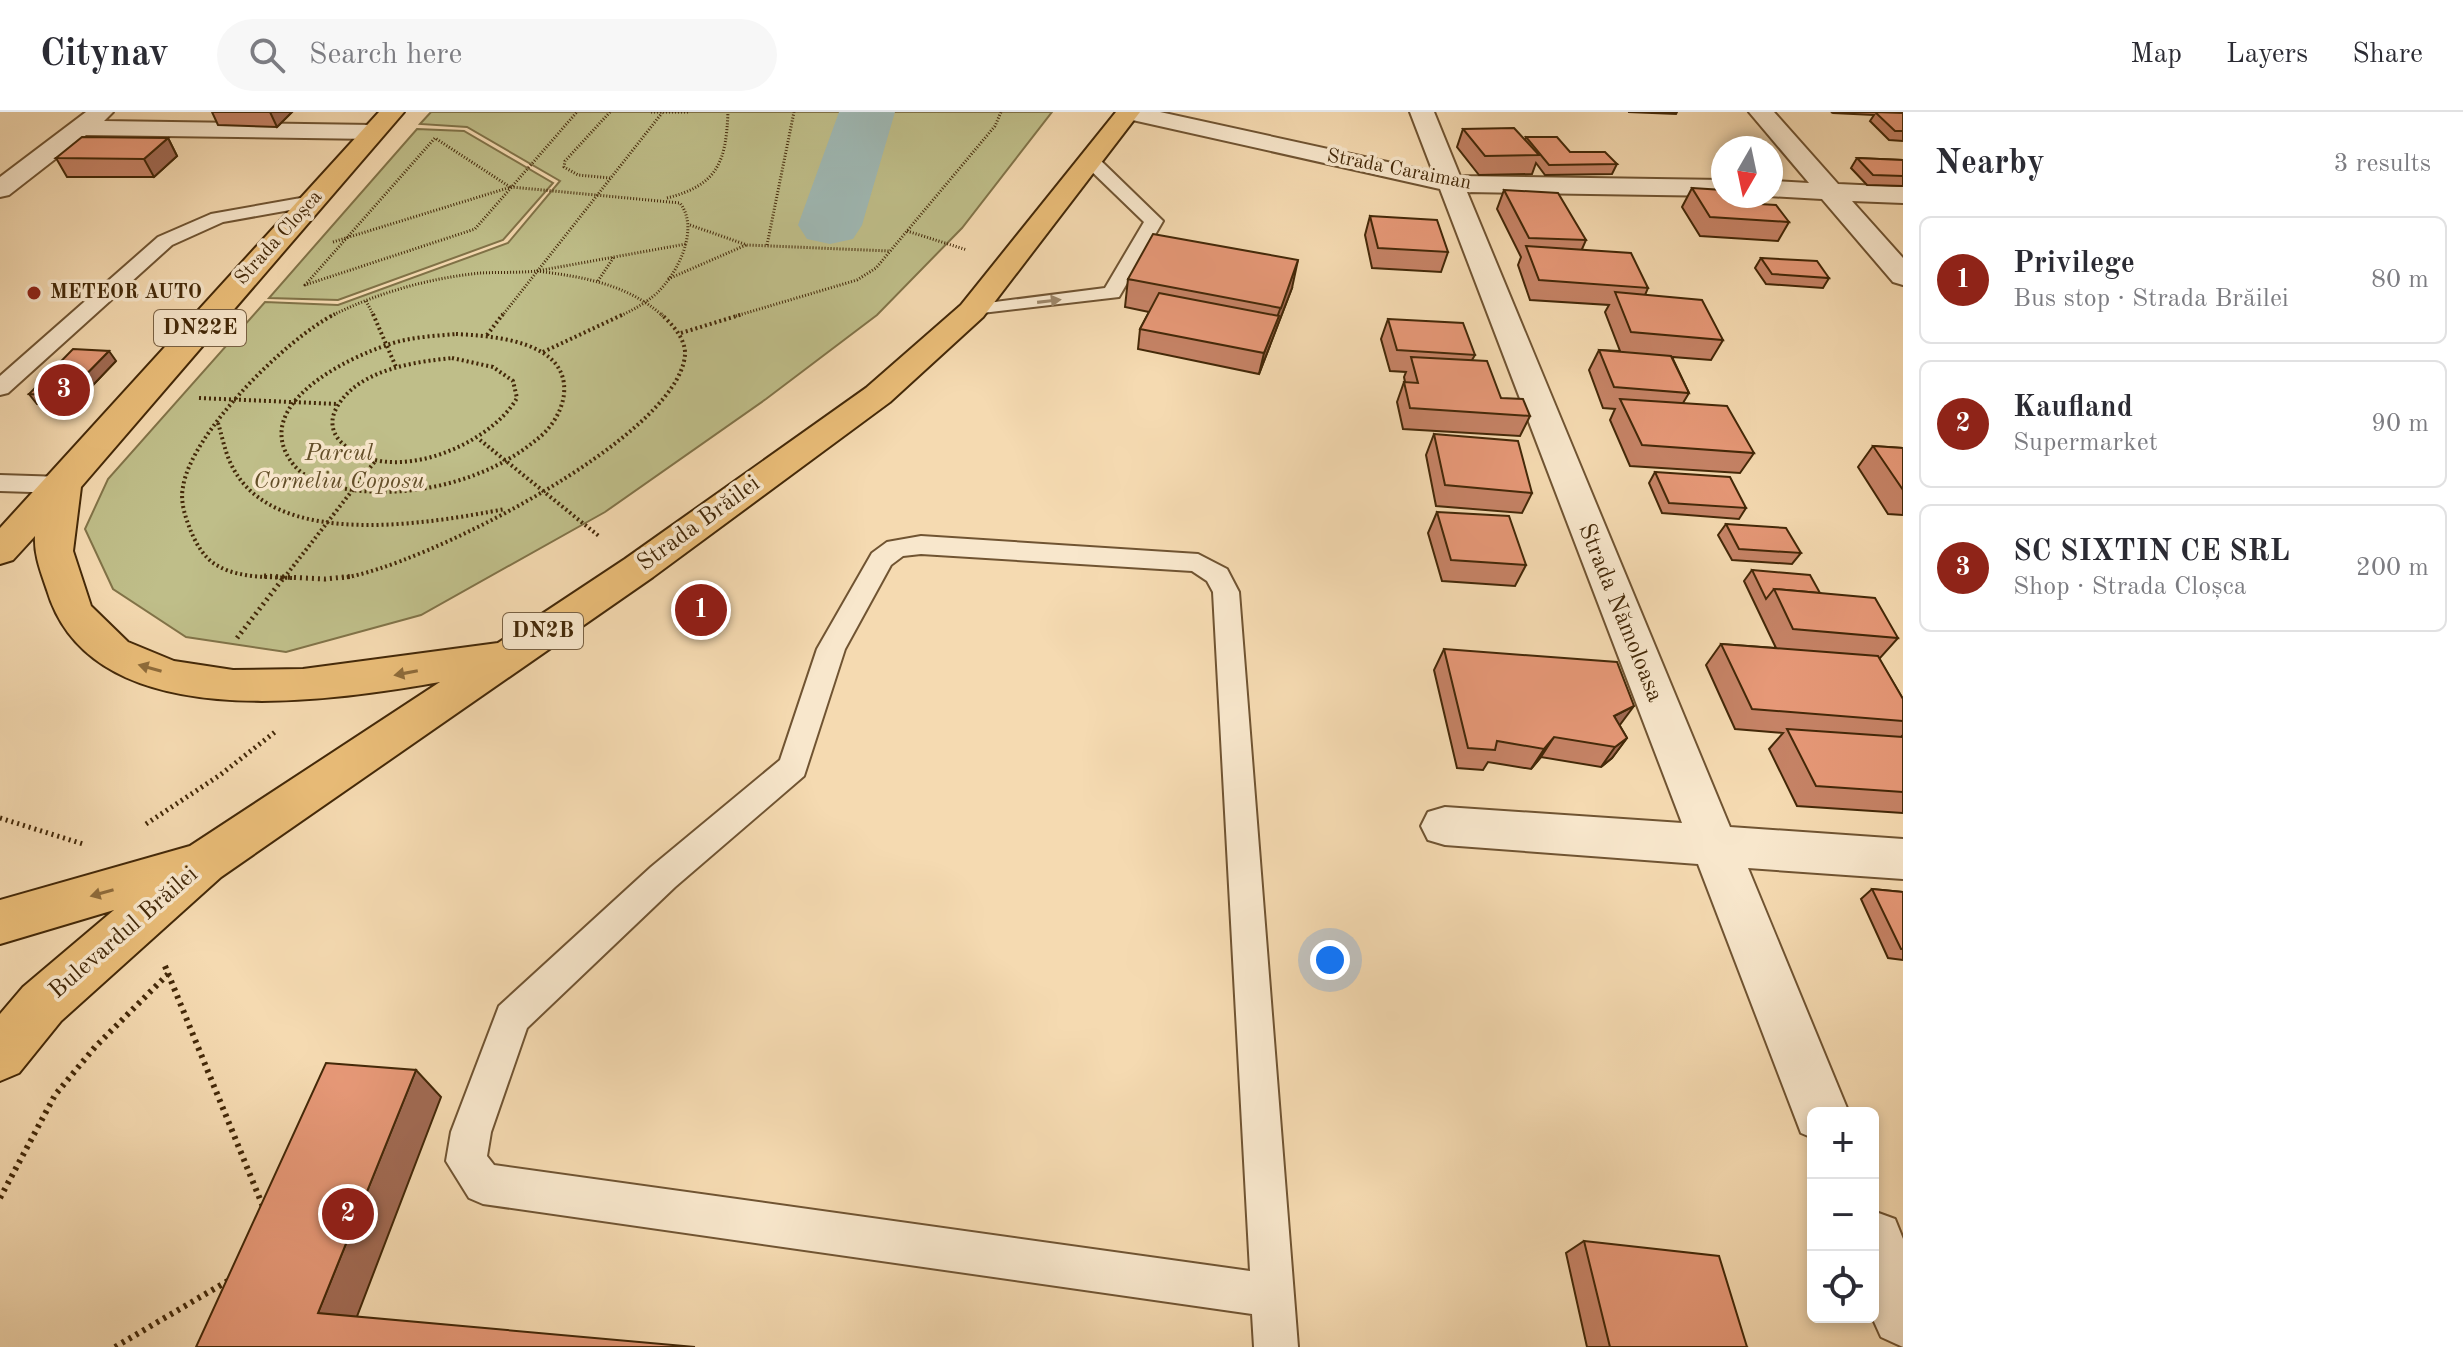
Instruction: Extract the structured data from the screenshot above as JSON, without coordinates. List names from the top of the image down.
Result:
{
  "streets": {
    "main road": [
      "Strada Cloșca",
      "DN22E",
      "Strada Brăilei",
      "DN2B",
      "Bulevardul Brăilei"
    ],
    "street": ["Strada Caraiman", "Strada Nămoloasa"]
  },
  "crossings": [
    ["Strada Caraiman", "Strada Brăilei"],
    ["Strada Caraiman", "Strada Nămoloasa"],
    ["Strada Brăilei", "Bulevardul Brăilei"]
  ],
  "parks": ["Parcul Corneliu Coposu"],
  "places": ["METEOR AUTO"],
  "north": "bottom",
  "page": {
    "header": "Citynav",
    "search": "Search here",
    "nav": ["Map", "Layers", "Share"],
    "heading": ["Nearby", "3 results"],
    "list": [
      {
        "mark": "1",
        "name": "Privilege",
        "note": "Bus stop · Strada Brăilei",
        "value": "80 m"
      },
      {
        "mark": "2",
        "name": "Kaufland",
        "note": "Supermarket",
        "value": "90 m"
      },
      {
        "mark": "3",
        "name": "SC SIXTIN CE SRL",
        "note": "Shop · Strada Cloșca",
        "value": "200 m"
      }
    ],
    "pins": ["3", "1", "2"],
    "map_buttons": ["+", "−"]
  }
}
